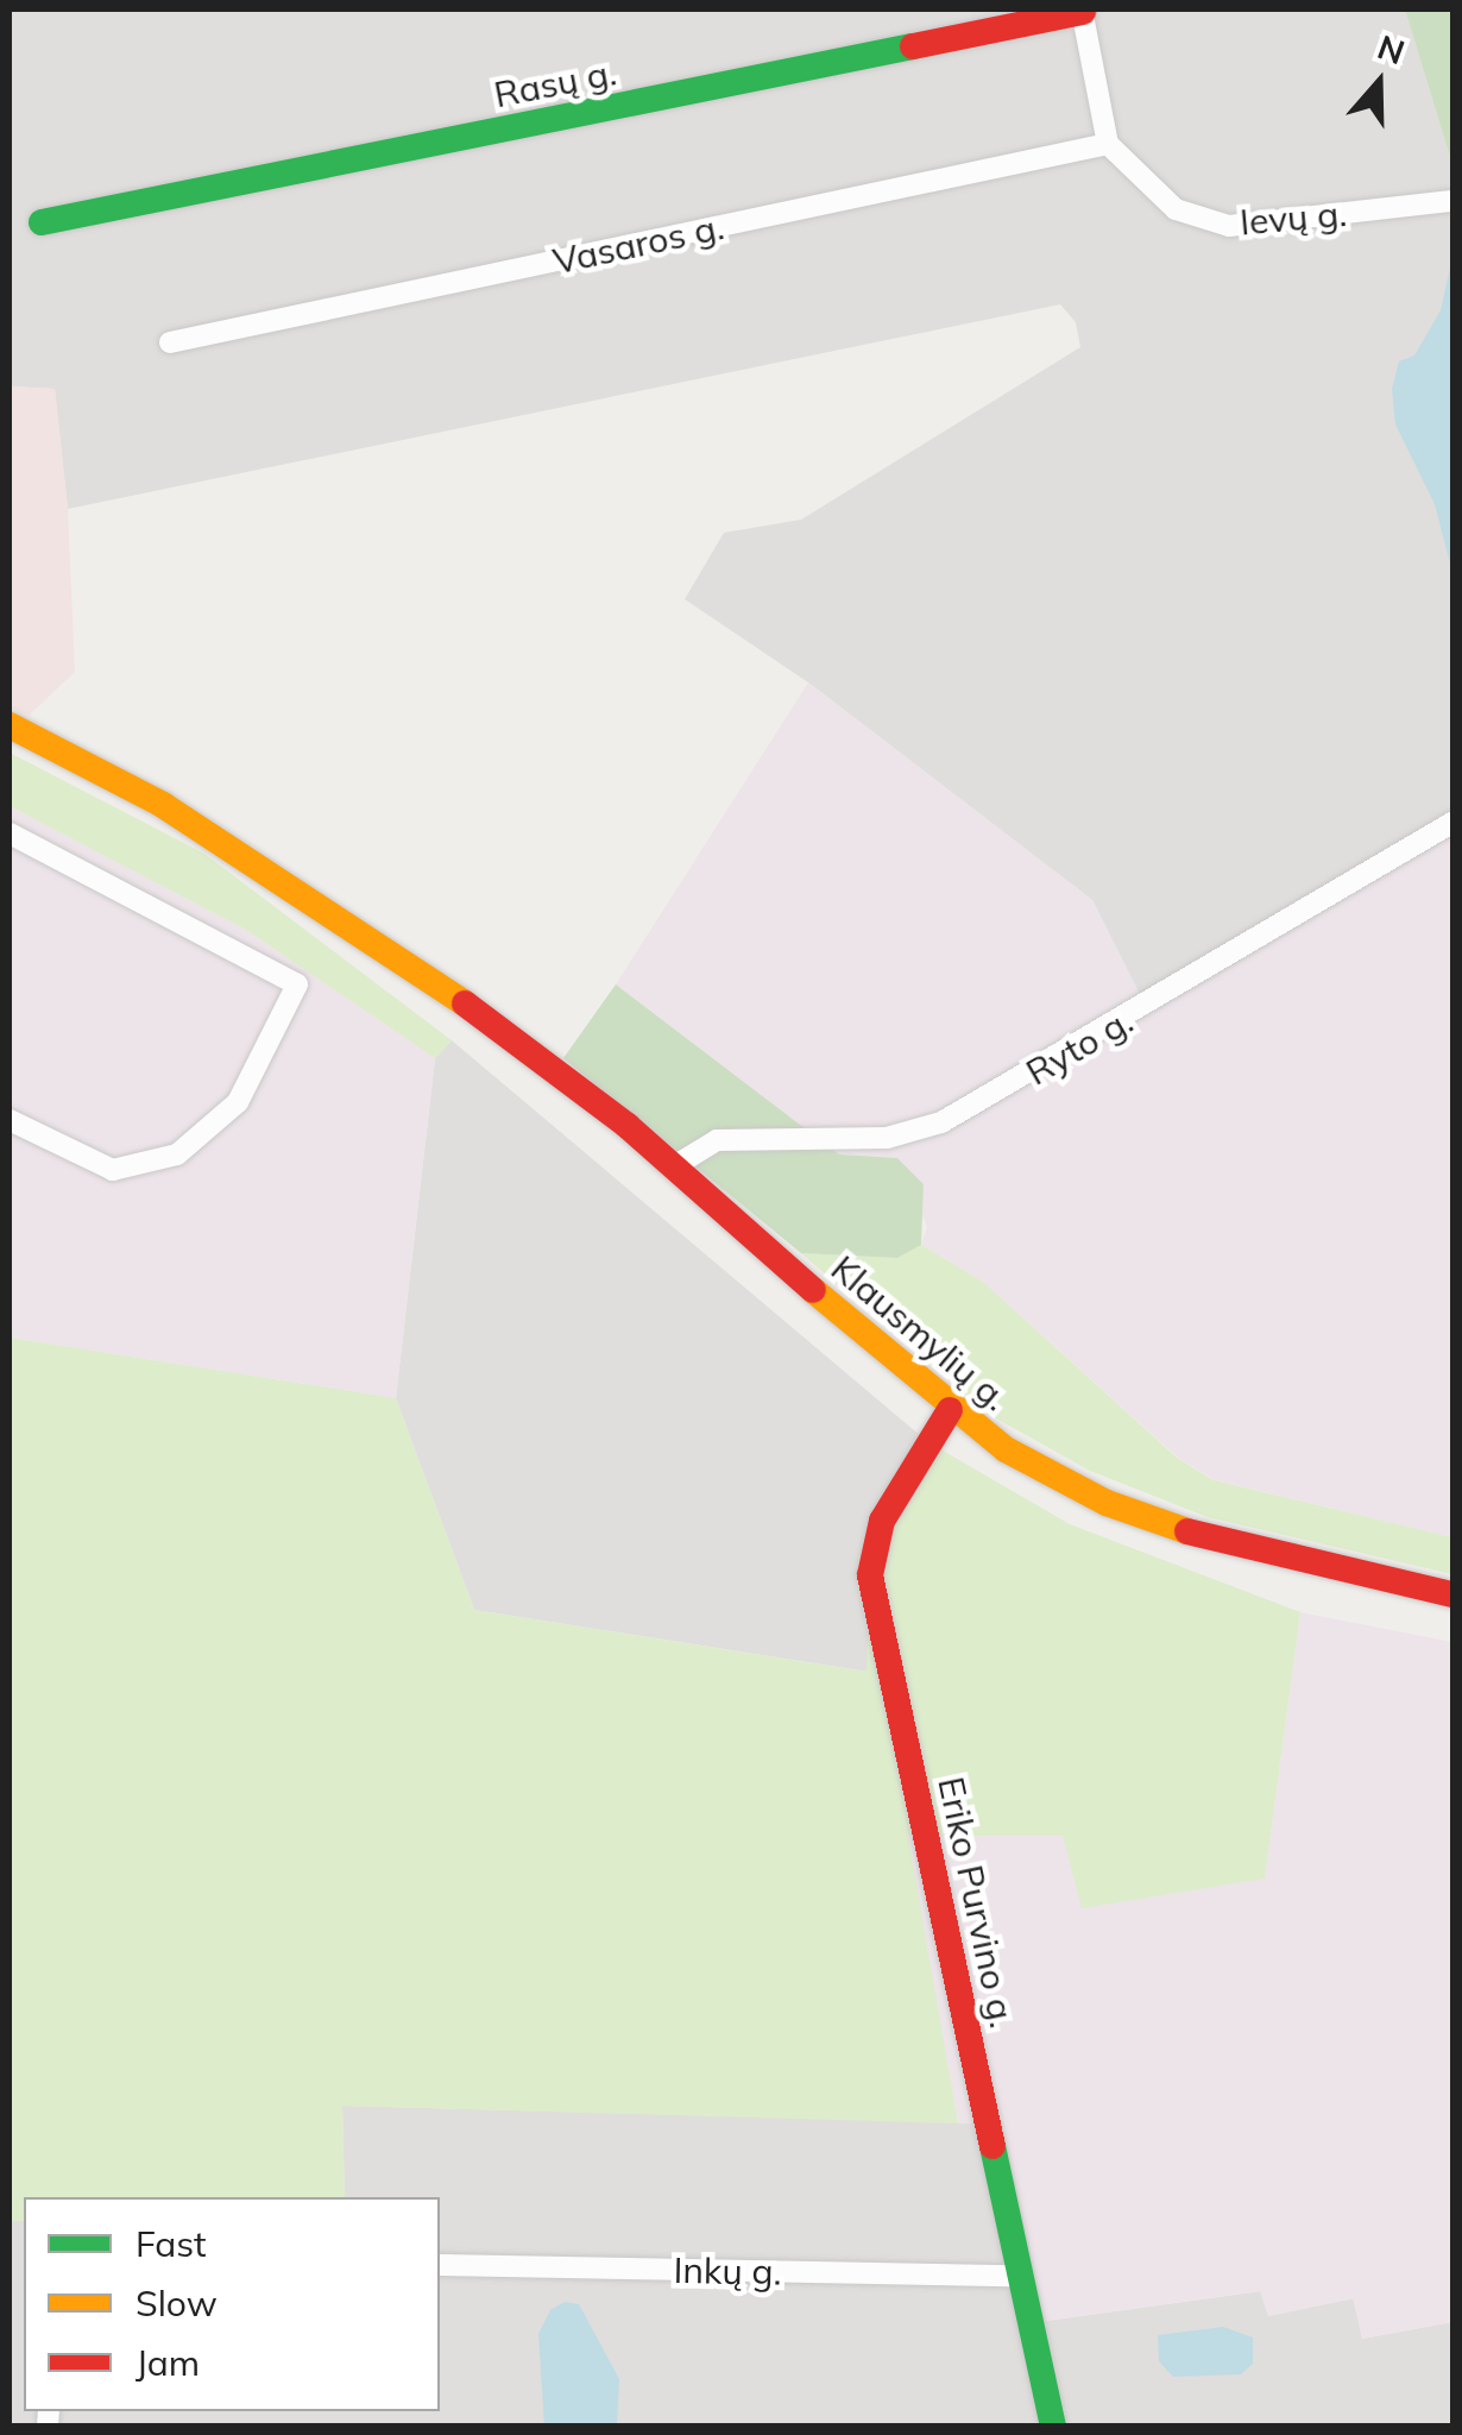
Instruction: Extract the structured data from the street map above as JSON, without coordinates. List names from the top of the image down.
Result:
{
  "streets": {
    "street": [
      "Rasų g.",
      "Ievų g.",
      "Vasaros g.",
      "Ryto g.",
      "Klausmylių g.",
      "Eriko Purvino g.",
      "Inkų g."
    ]
  },
  "crossings": [
    ["Ievų g.", "Vasaros g."],
    ["Ryto g.", "Klausmylių g."],
    ["Klausmylių g.", "Eriko Purvino g."],
    ["Eriko Purvino g.", "Inkų g."]
  ],
  "legend": ["Fast", "Slow", "Jam"],
  "north": "top"
}
